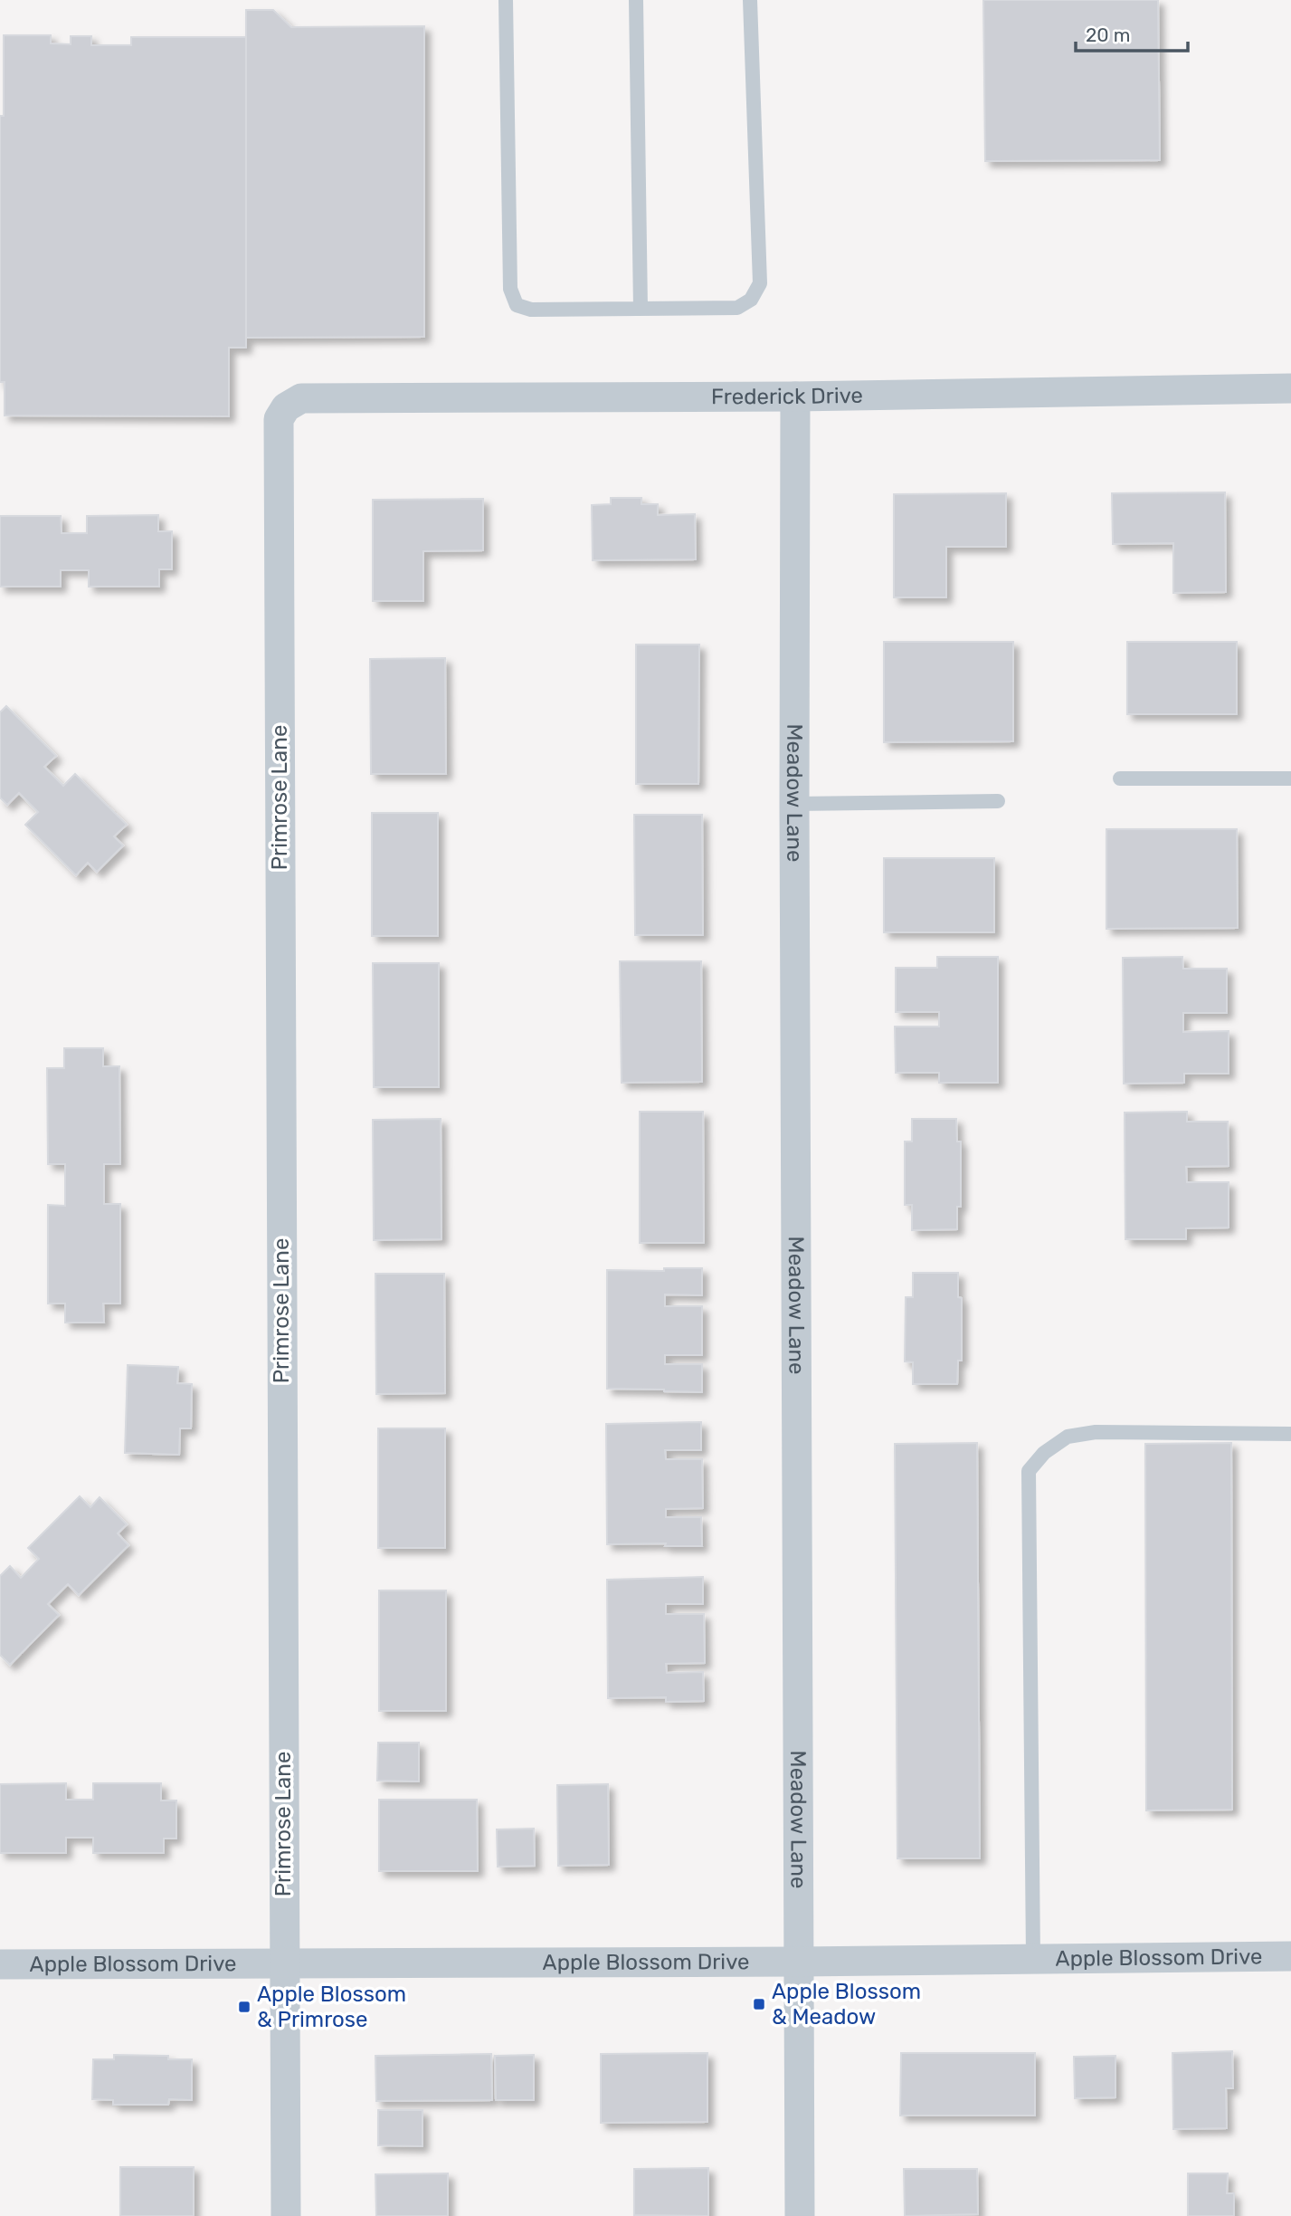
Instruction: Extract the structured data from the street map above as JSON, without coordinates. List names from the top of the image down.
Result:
{
  "streets": {
    "street": [
      "Frederick Drive",
      "Meadow Lane",
      "Primrose Lane",
      "Apple Blossom Drive"
    ]
  },
  "crossings": [
    ["Frederick Drive", "Meadow Lane"],
    ["Frederick Drive", "Primrose Lane"],
    ["Meadow Lane", "Apple Blossom Drive"],
    ["Primrose Lane", "Apple Blossom Drive"]
  ],
  "places": {
    "transit": ["Apple Blossom & Meadow", "Apple Blossom & Primrose"]
  },
  "scale_bar": "20 m"
}
